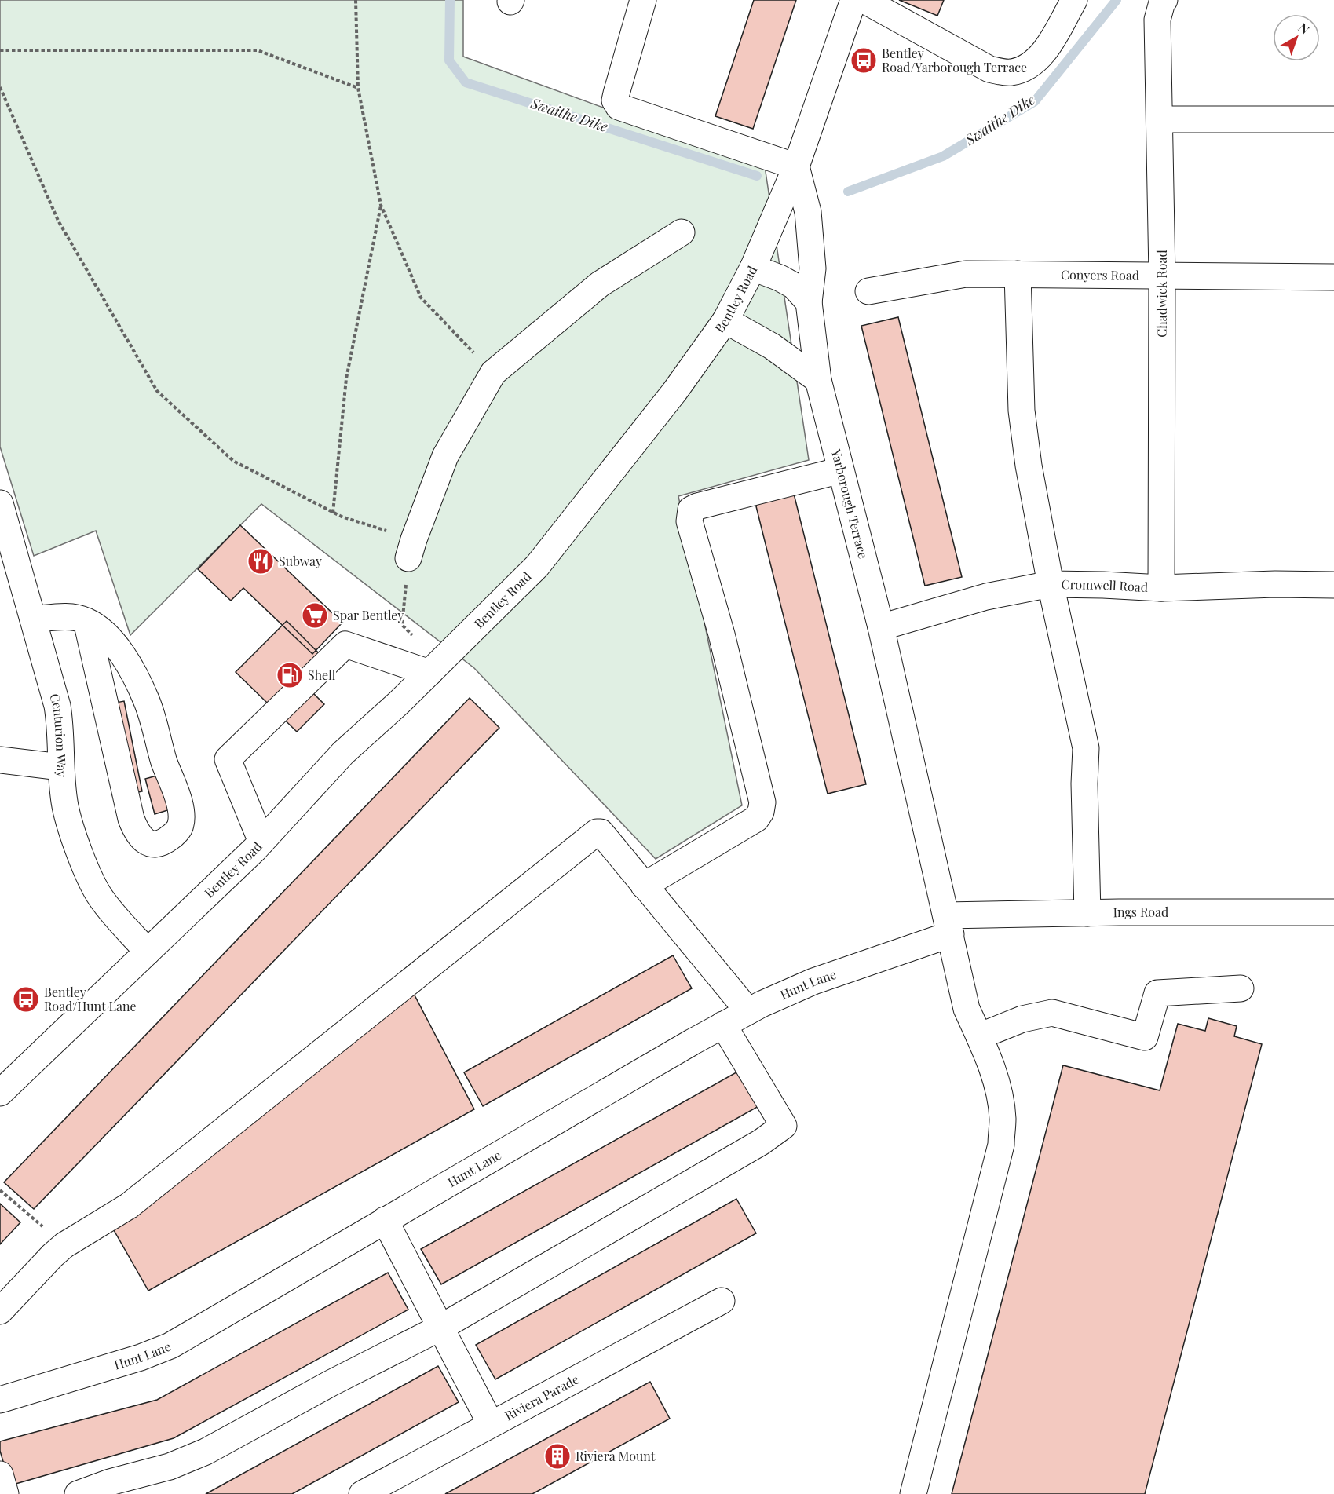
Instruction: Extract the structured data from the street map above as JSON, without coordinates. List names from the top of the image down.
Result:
{
  "streets": {
    "main road": [
      "Conyers Road",
      "Chadwick Road",
      "Bentley Road",
      "Yarborough Terrace",
      "Cromwell Road",
      "Centurion Way",
      "Ings Road",
      "Hunt Lane",
      "Riviera Parade"
    ]
  },
  "crossings": [
    ["Conyers Road", "Chadwick Road"],
    ["Chadwick Road", "Cromwell Road"],
    ["Bentley Road", "Yarborough Terrace"],
    ["Bentley Road", "Centurion Way"],
    ["Yarborough Terrace", "Cromwell Road"],
    ["Ings Road", "Hunt Lane"]
  ],
  "water": ["Swaithe Dike"],
  "places": {
    "bus stop": ["Bentley Road/Yarborough Terrace", "Bentley Road/Hunt Lane"],
    "restaurant": ["Subway"],
    "supermarket": ["Spar Bentley"],
    "fuel station": ["Shell"],
    "building": ["Riviera Mount"]
  },
  "north": "top right"
}
